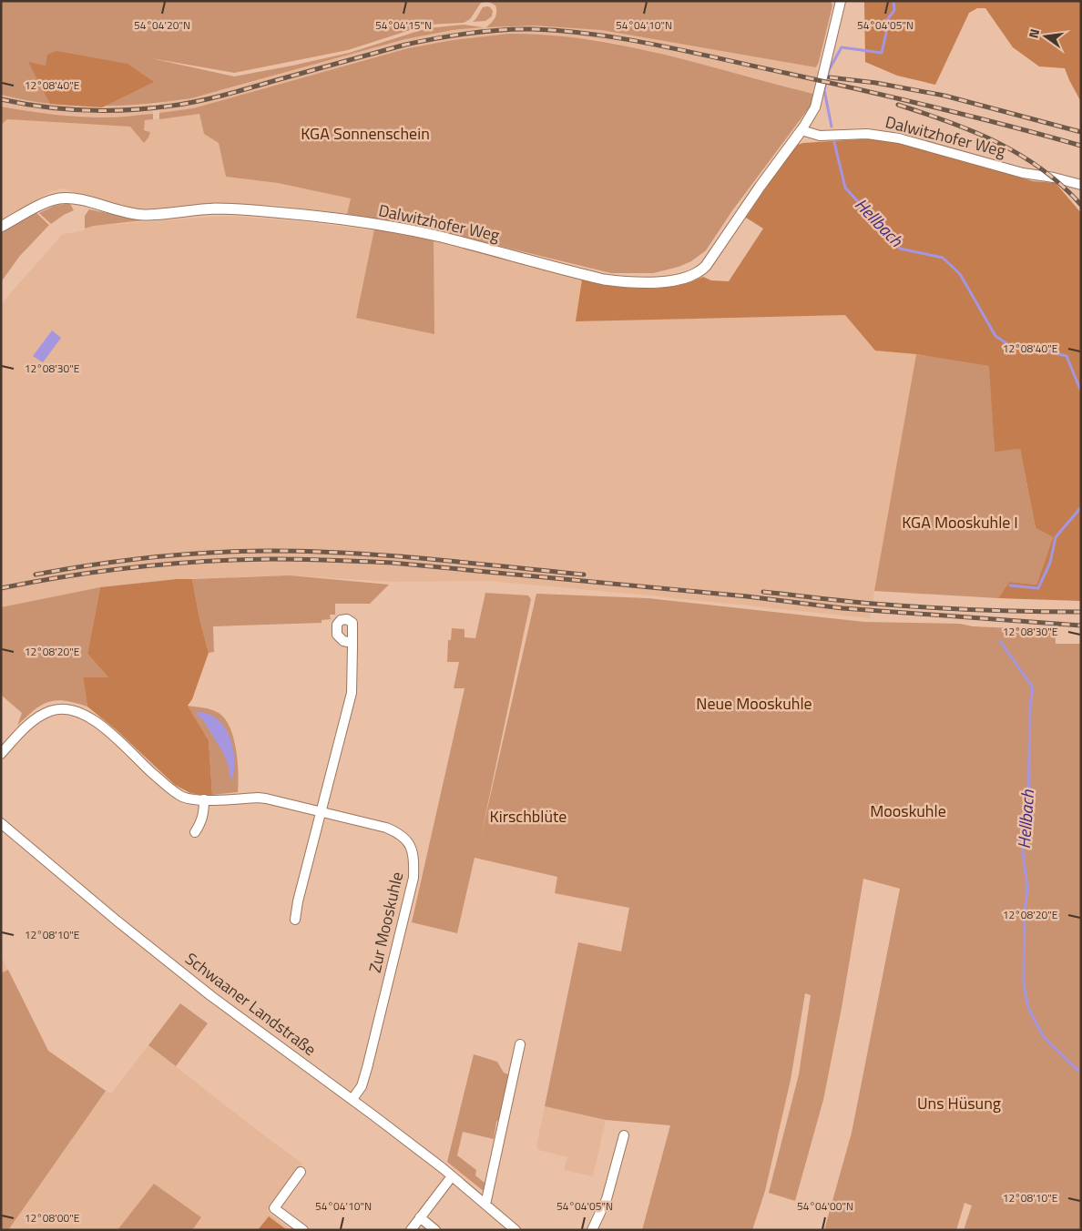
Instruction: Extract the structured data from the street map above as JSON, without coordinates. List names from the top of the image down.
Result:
{
  "streets": {
    "street": ["Dalwitzhofer Weg", "Zur Mooskuhle", "Schwaaner Landstraße"]
  },
  "crossings": [
    ["Zur Mooskuhle", "Schwaaner Landstraße"]
  ],
  "water": ["Hellbach"],
  "parks": [
    "KGA Sonnenschein",
    "KGA Mooskuhle I",
    "Neue Mooskuhle",
    "Mooskuhle",
    "Kirschblüte",
    "Uns Hüsung"
  ],
  "north": "left",
  "coordinates": [
    "54°04'20\"N",
    "54°04'15\"N",
    "54°04'10\"N",
    "54°04'05\"N",
    "12°08'40\"E",
    "12°08'30\"E",
    "12°08'20\"E",
    "12°08'10\"E",
    "54°04'00\"N",
    "12°08'00\"E"
  ]
}
